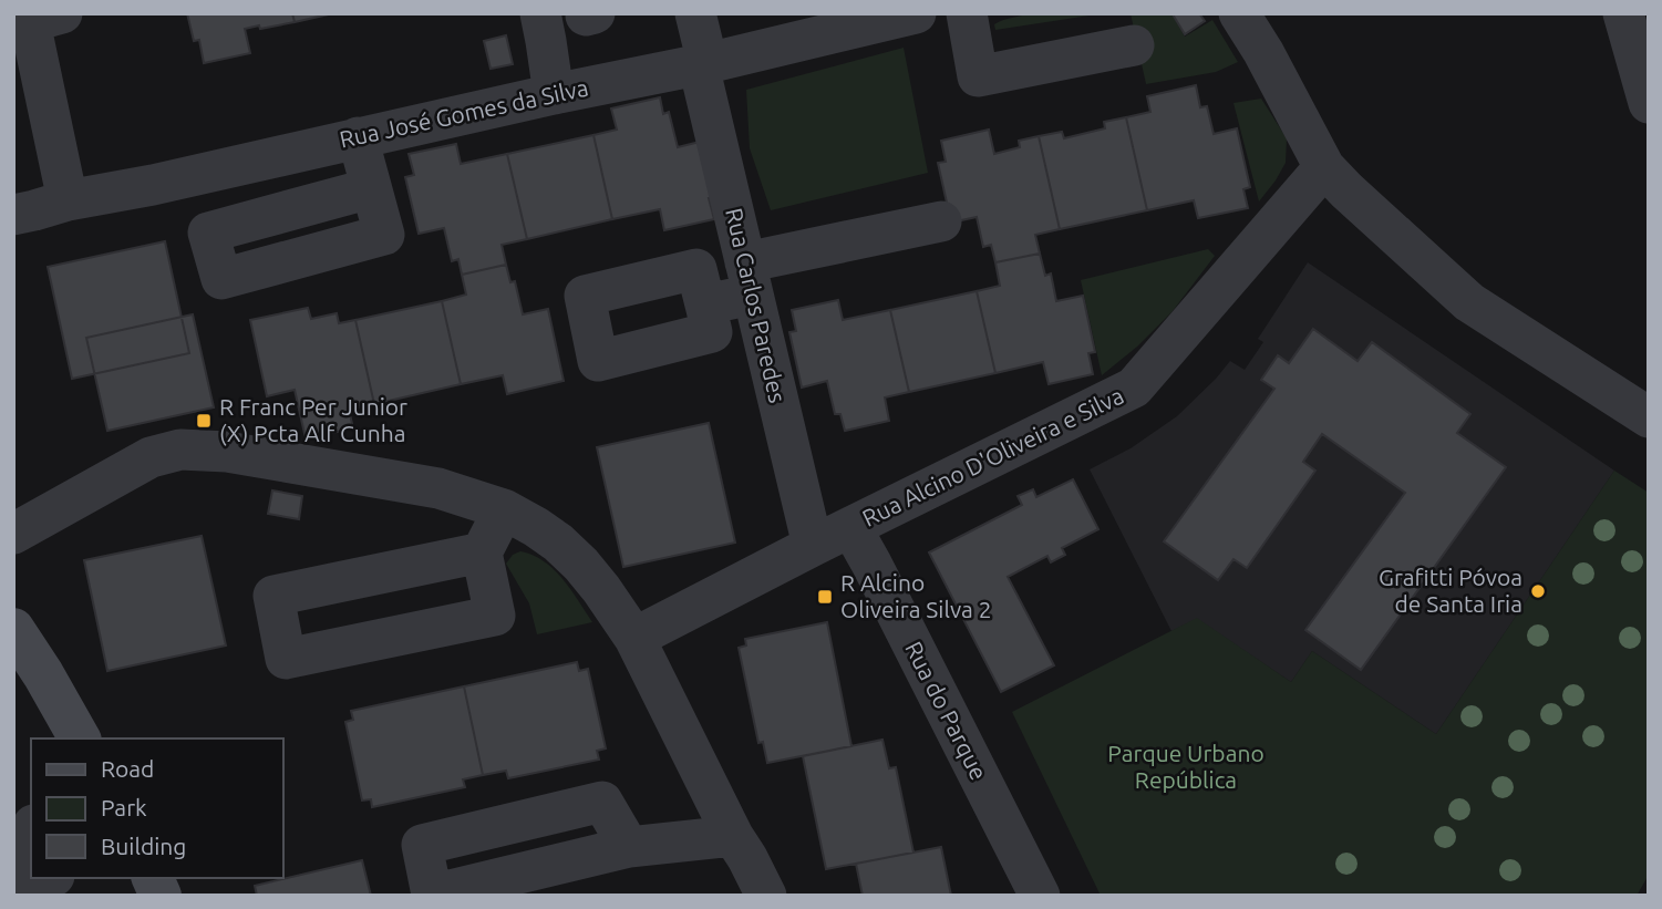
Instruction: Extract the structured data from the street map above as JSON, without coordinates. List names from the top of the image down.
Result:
{
  "streets": {
    "street": [
      "Rua José Gomes da Silva",
      "Rua Carlos Paredes",
      "Rua Alcino D'Oliveira e Silva",
      "Rua do Parque"
    ]
  },
  "crossings": [
    ["Rua José Gomes da Silva", "Rua Carlos Paredes"],
    ["Rua Carlos Paredes", "Rua Alcino D'Oliveira e Silva"],
    ["Rua Alcino D'Oliveira e Silva", "Rua do Parque"]
  ],
  "parks": ["Parque Urbano República"],
  "places": {
    "transit": ["R Franc Per Junior (X) Pcta Alf Cunha", "R Alcino Oliveira Silva 2"],
    "other": ["Grafitti Póvoa de Santa Iria"]
  },
  "legend": ["Road", "Park", "Building"]
}
